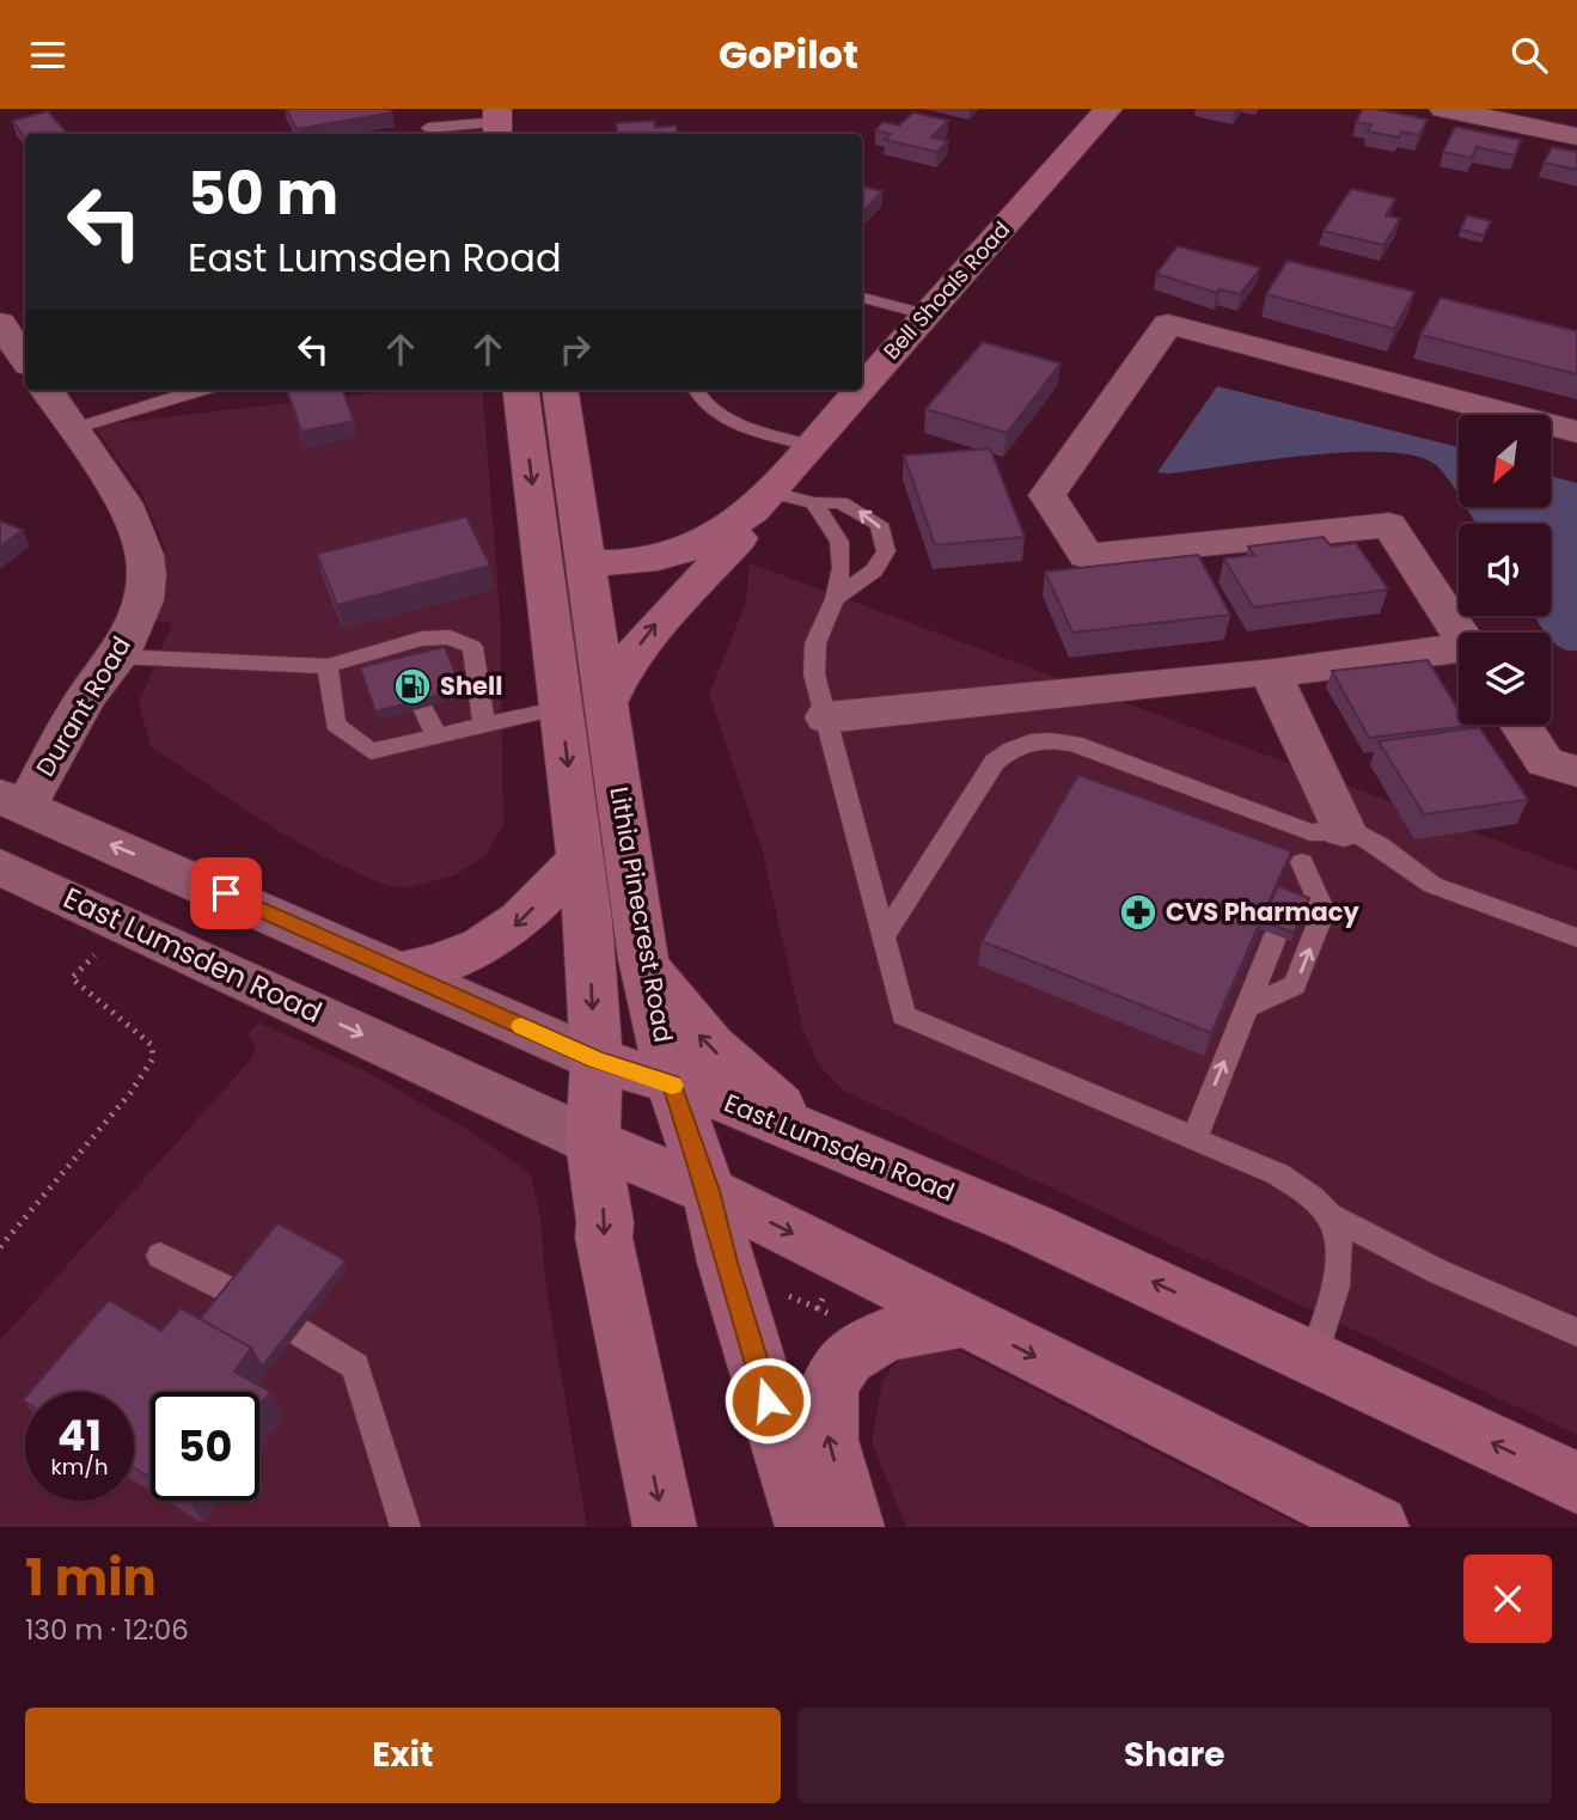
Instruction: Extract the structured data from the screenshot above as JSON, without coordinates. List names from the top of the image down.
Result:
{
  "streets": {
    "main road": ["Bell Shoals Road", "Lithia Pinecrest Road", "East Lumsden Road"],
    "street": ["Durant Road"]
  },
  "crossings": [
    ["Durant Road", "East Lumsden Road"],
    ["Lithia Pinecrest Road", "East Lumsden Road"]
  ],
  "places": {
    "fuel station": ["Shell"],
    "pharmacy": ["CVS Pharmacy"]
  },
  "north": "bottom left",
  "page": {
    "header": "GoPilot",
    "turn": ["50 m", "East Lumsden Road"],
    "speed": "41 km/h",
    "limit": "50",
    "heading": ["1 min", "130 m · 12:06"],
    "buttons": ["Exit", "Share"]
  }
}
